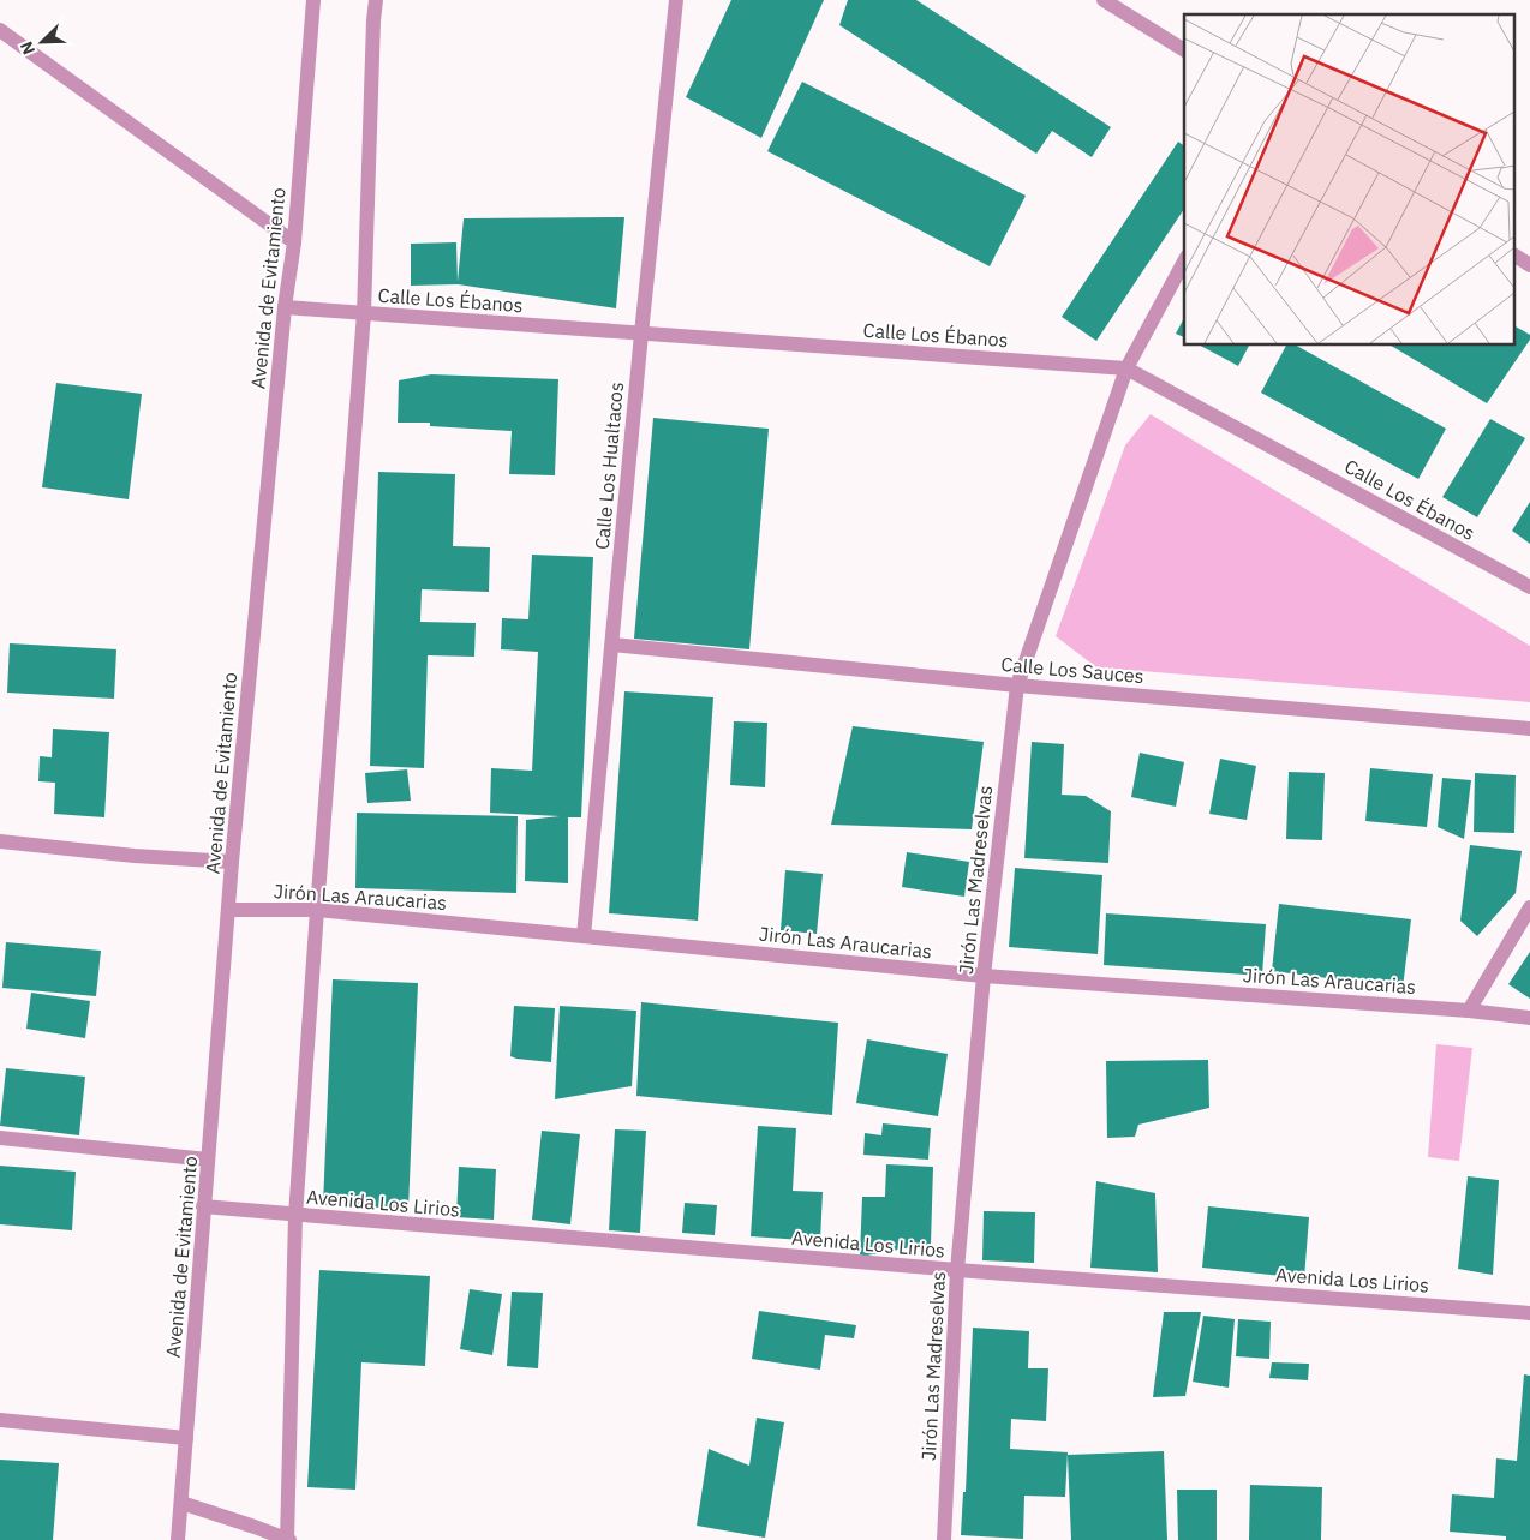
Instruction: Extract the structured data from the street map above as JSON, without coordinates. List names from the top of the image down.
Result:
{
  "streets": {
    "street": [
      "Avenida de Evitamiento",
      "Calle Los Ébanos",
      "Calle Los Hualtacos",
      "Calle Los Sauces",
      "Jirón Las Madreselvas",
      "Jirón Las Araucarias",
      "Avenida Los Lirios"
    ]
  },
  "crossings": [
    ["Avenida de Evitamiento", "Calle Los Ébanos"],
    ["Avenida de Evitamiento", "Jirón Las Araucarias"],
    ["Avenida de Evitamiento", "Avenida Los Lirios"],
    ["Calle Los Ébanos", "Calle Los Hualtacos"],
    ["Calle Los Ébanos", "Jirón Las Madreselvas"],
    ["Calle Los Hualtacos", "Calle Los Sauces"],
    ["Calle Los Hualtacos", "Jirón Las Araucarias"],
    ["Calle Los Sauces", "Jirón Las Madreselvas"],
    ["Jirón Las Madreselvas", "Jirón Las Araucarias"],
    ["Jirón Las Madreselvas", "Avenida Los Lirios"]
  ],
  "north": "bottom left"
}
